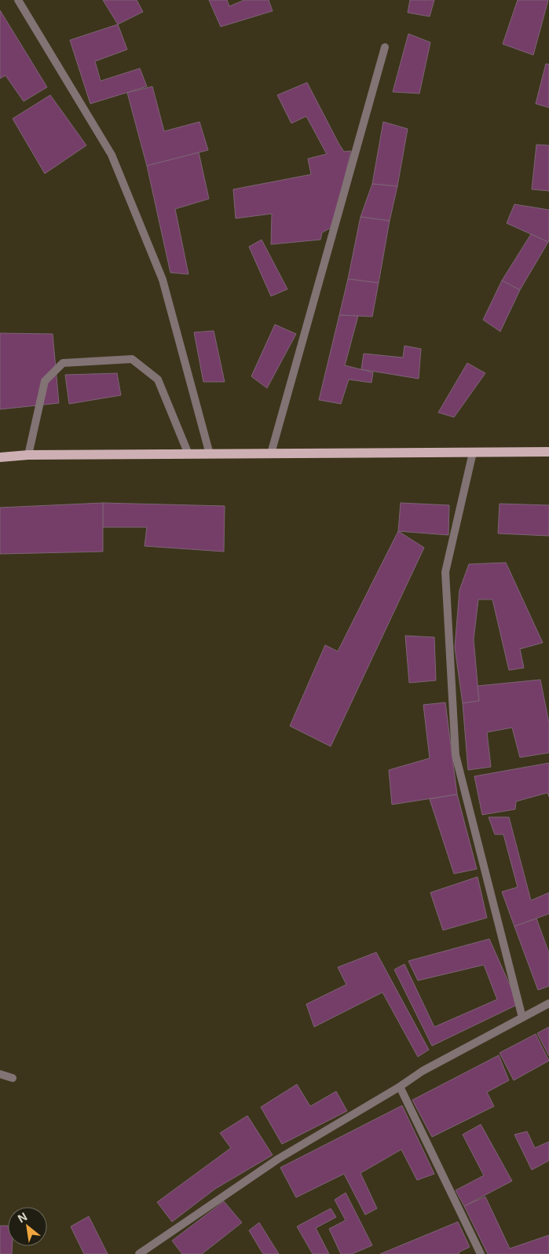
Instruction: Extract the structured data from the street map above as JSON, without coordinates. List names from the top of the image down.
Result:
{
  "north": "top left"
}
